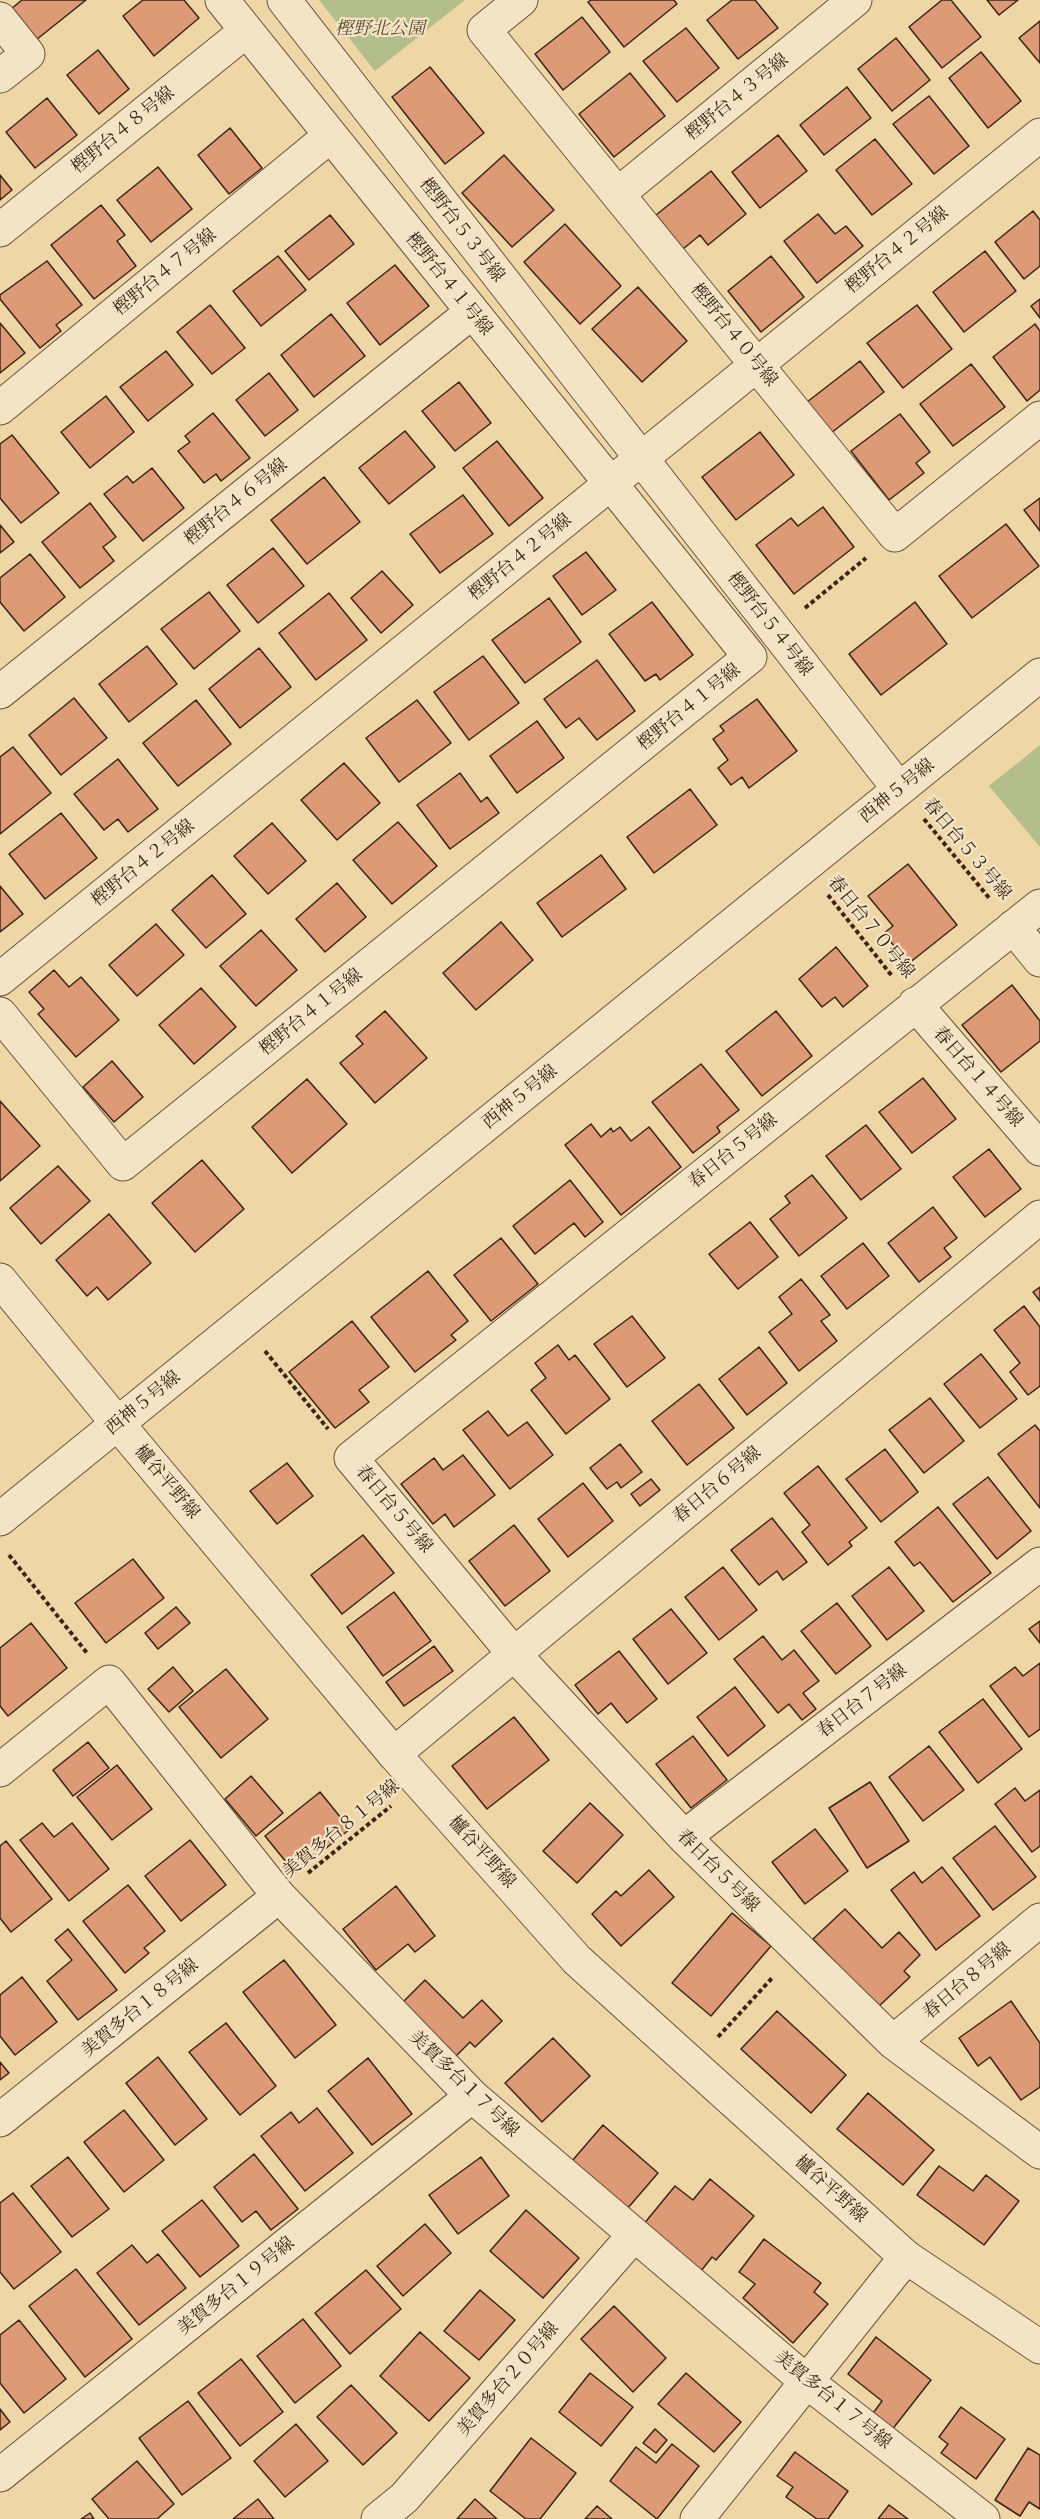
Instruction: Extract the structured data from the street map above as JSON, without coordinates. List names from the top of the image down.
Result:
{
  "streets": {
    "street": [
      "樫野台４３号線",
      "樫野台４８号線",
      "樫野台５３号線",
      "樫野台４２号線",
      "樫野台４７号線",
      "樫野台４１号線",
      "樫野台４０号線",
      "樫野台４６号線",
      "樫野台５４号線",
      "西神５号線",
      "春日台１４号線",
      "春日台５号線",
      "櫨谷平野線",
      "春日台６号線",
      "春日台７号線",
      "春日台８号線",
      "美賀多台１８号線",
      "美賀多台１７号線",
      "美賀多台１９号線",
      "美賀多台２０号線"
    ],
    "path": ["春日台５３号線", "春日台７０号線", "美賀多台８１号線"]
  },
  "crossings": [
    ["樫野台４３号線", "樫野台４０号線"],
    ["樫野台４８号線", "樫野台４１号線"],
    ["樫野台５３号線", "樫野台４２号線"],
    ["樫野台５３号線", "樫野台５４号線"],
    ["樫野台４２号線", "樫野台４１号線"],
    ["樫野台４２号線", "樫野台４０号線"],
    ["樫野台４２号線", "樫野台５４号線"],
    ["樫野台４７号線", "樫野台４１号線"],
    ["樫野台４１号線", "樫野台４６号線"],
    ["樫野台５４号線", "西神５号線"],
    ["樫野台５４号線", "春日台５３号線"],
    ["西神５号線", "春日台５３号線"],
    ["西神５号線", "春日台７０号線"],
    ["西神５号線", "櫨谷平野線"],
    ["春日台５３号線", "春日台５号線"],
    ["春日台７０号線", "春日台１４号線"],
    ["春日台７０号線", "春日台５号線"],
    ["春日台１４号線", "春日台５号線"],
    ["春日台５号線", "春日台６号線"],
    ["春日台５号線", "春日台７号線"],
    ["春日台５号線", "春日台８号線"],
    ["櫨谷平野線", "春日台６号線"],
    ["櫨谷平野線", "美賀多台８１号線"],
    ["美賀多台８１号線", "美賀多台１８号線"],
    ["美賀多台８１号線", "美賀多台１７号線"],
    ["美賀多台１８号線", "美賀多台１７号線"],
    ["美賀多台１７号線", "美賀多台１９号線"],
    ["美賀多台１７号線", "美賀多台２０号線"]
  ],
  "parks": ["樫野北公園"]
}
